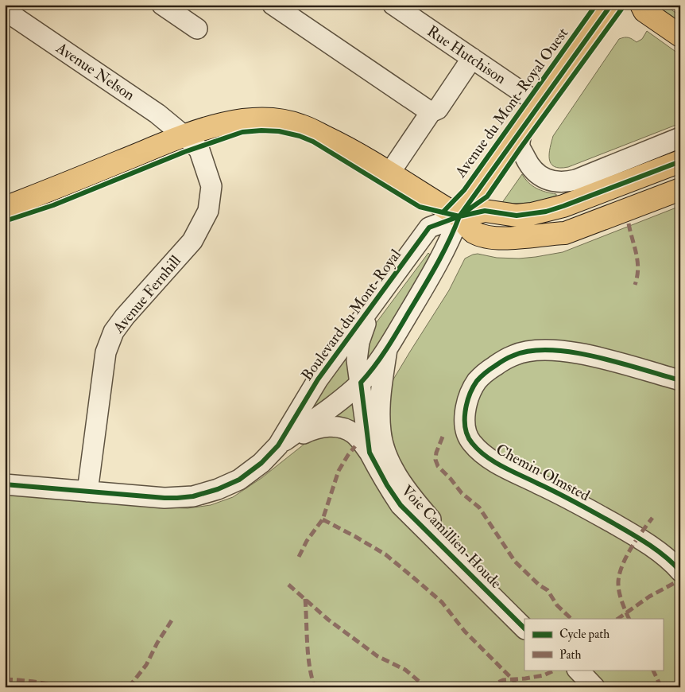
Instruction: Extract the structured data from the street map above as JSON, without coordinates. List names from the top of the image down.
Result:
{
  "streets": {
    "main road": ["Avenue du Mont-Royal Ouest"],
    "street": [
      "Rue Hutchison",
      "Avenue Nelson",
      "Avenue Fernhill",
      "Boulevard du Mont-Royal",
      "Chemin Olmsted",
      "Voie Camillien-Houde"
    ]
  },
  "crossings": [
    ["Rue Hutchison", "Avenue du Mont-Royal Ouest"],
    ["Avenue Nelson", "Avenue Fernhill"],
    ["Avenue du Mont-Royal Ouest", "Boulevard du Mont-Royal"],
    ["Avenue Fernhill", "Boulevard du Mont-Royal"],
    ["Boulevard du Mont-Royal", "Voie Camillien-Houde"]
  ],
  "legend": ["Cycle path", "Path"]
}
